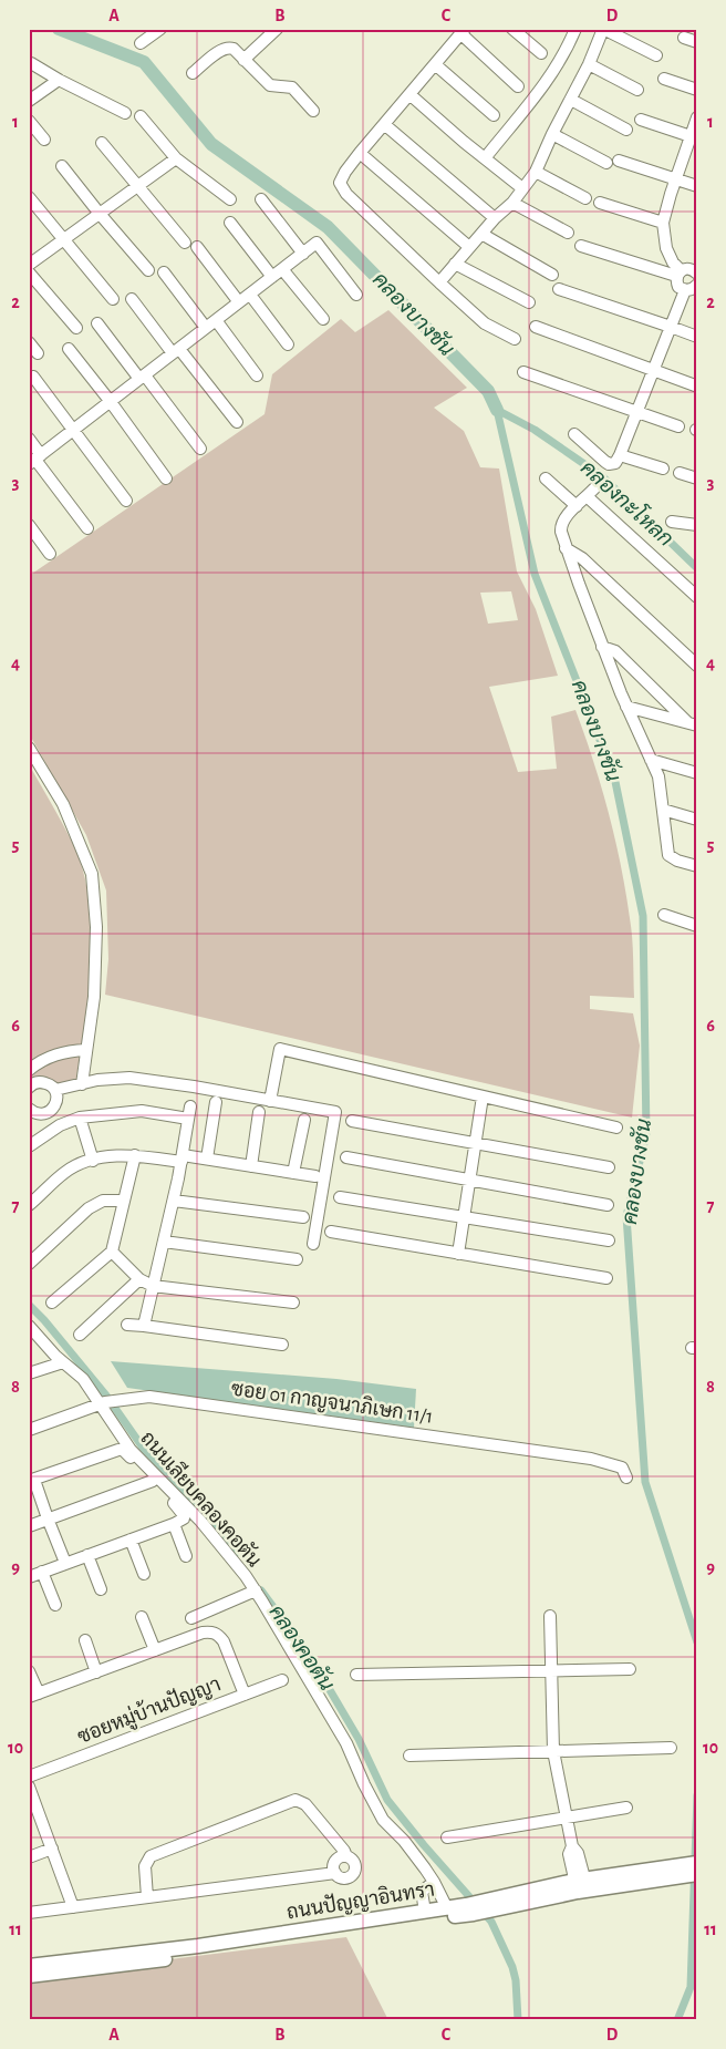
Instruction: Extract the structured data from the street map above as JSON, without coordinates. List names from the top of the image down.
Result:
{
  "streets": {
    "main road": ["ถนนปัญญาอินทรา"],
    "street": ["ซอย 01 กาญจนาภิเษก 11/1", "ถนนเลียบคลองคอตัน", "ซอยหมู่บ้านปัญญา"]
  },
  "crossings": [
    ["ซอย 01 กาญจนาภิเษก 11/1", "ถนนเลียบคลองคอตัน"],
    ["ถนนเลียบคลองคอตัน", "ถนนปัญญาอินทรา"]
  ],
  "water": ["คลองบางชัน", "คลองกะโหลก", "คลองคอตัน"],
  "grid": {
    "columns": [
      "A",
      "B",
      "C",
      "D"
    ],
    "rows": [
      "1",
      "2",
      "3",
      "4",
      "5",
      "6",
      "7",
      "8",
      "9",
      "10",
      "11"
    ]
  }
}
